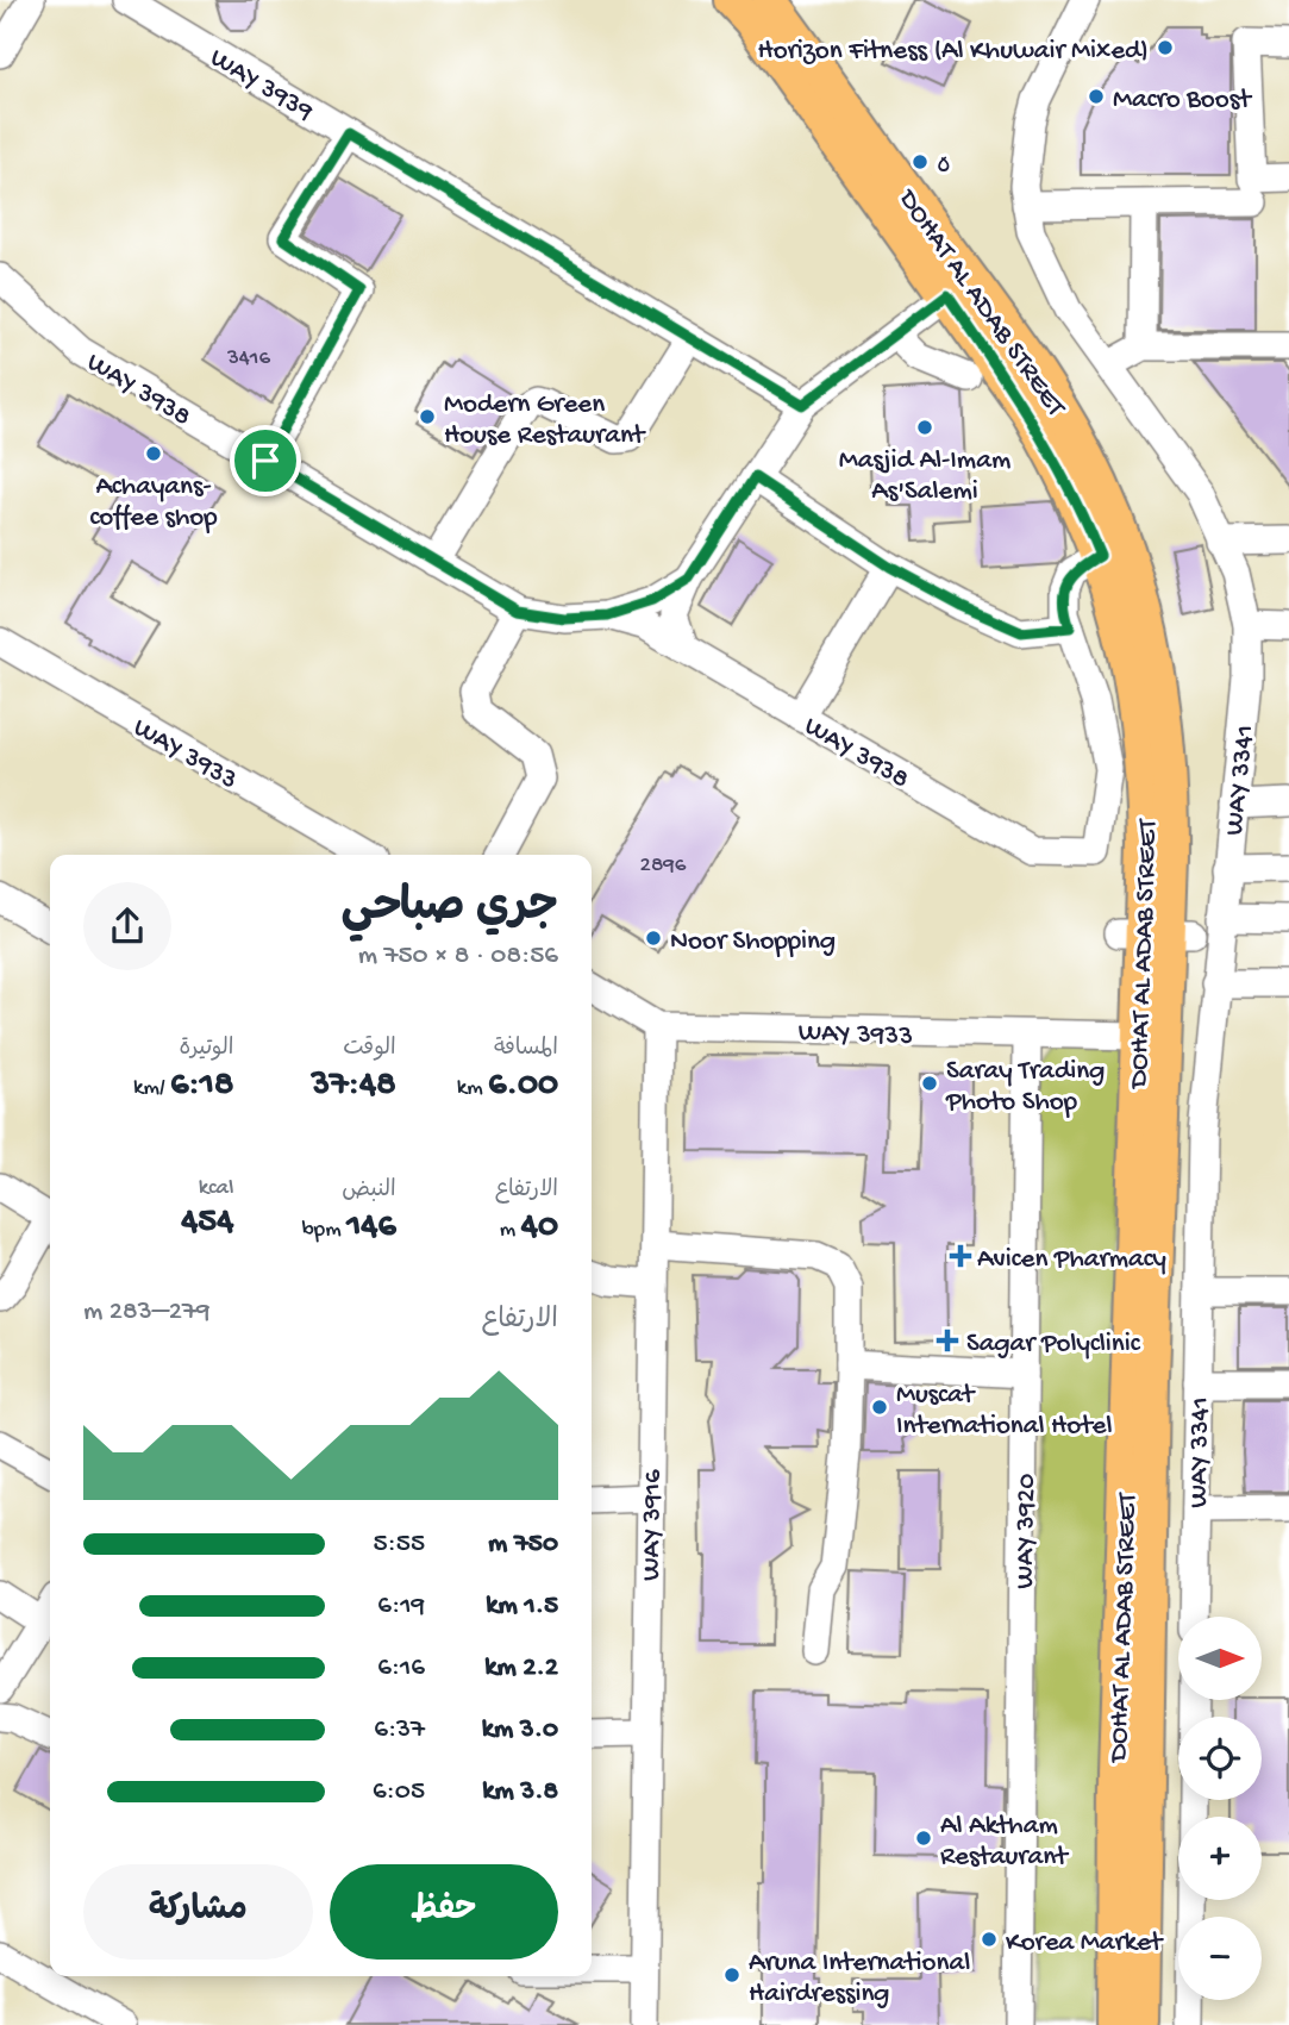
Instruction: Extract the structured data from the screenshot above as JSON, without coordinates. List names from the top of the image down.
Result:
{
  "streets": {
    "main road": ["DOHAT AL ADAB STREET"],
    "street": [
      "WAY 3939",
      "WAY 3938",
      "WAY 3933",
      "WAY 3341",
      "WAY 3916",
      "WAY 3920"
    ]
  },
  "crossings": [
    ["WAY 3939", "WAY 3938"],
    ["DOHAT AL ADAB STREET", "WAY 3933"],
    ["WAY 3933", "WAY 3916"],
    ["WAY 3933", "WAY 3920"]
  ],
  "places": {
    "other": [
      "Horizon Fitness (Al Khuwair Mixed)",
      "Macro Boost",
      "ه",
      "Modern Green House Restaurant",
      "Masjid Al-Imam As'Salemi",
      "Achayans- coffee shop",
      "Noor Shopping",
      "Saray Trading Photo Shop",
      "Muscat International Hotel",
      "Al Aktham Restaurant",
      "Korea Market",
      "Aruna International Hairdressing"
    ],
    "health": ["Avicen Pharmacy", "Sagar Polyclinic"]
  },
  "house_numbers": ["3416", "2896"],
  "north": "right",
  "page": {
    "heading": ["جري صباحي", "08:56 · 8 × 750 m"],
    "stats": [
      ["المسافة", "6.00 km"],
      ["الوقت", "37:48"],
      ["الوتيرة", "6:18 /km"],
      ["الارتفاع", "40 m"],
      ["النبض", "146 bpm"],
      ["kcal", "454"]
    ],
    "chart": ["الارتفاع", "279–283 m"],
    "list": [
      {
        "name": "750 m",
        "note": "5:55"
      },
      {
        "name": "1.5 km",
        "note": "6:19"
      },
      {
        "name": "2.2 km",
        "note": "6:16"
      },
      {
        "name": "3.0 km",
        "note": "6:37"
      },
      {
        "name": "3.8 km",
        "note": "6:05"
      }
    ],
    "map_buttons": ["+", "−"],
    "buttons": ["حفظ", "مشاركة"]
  }
}
